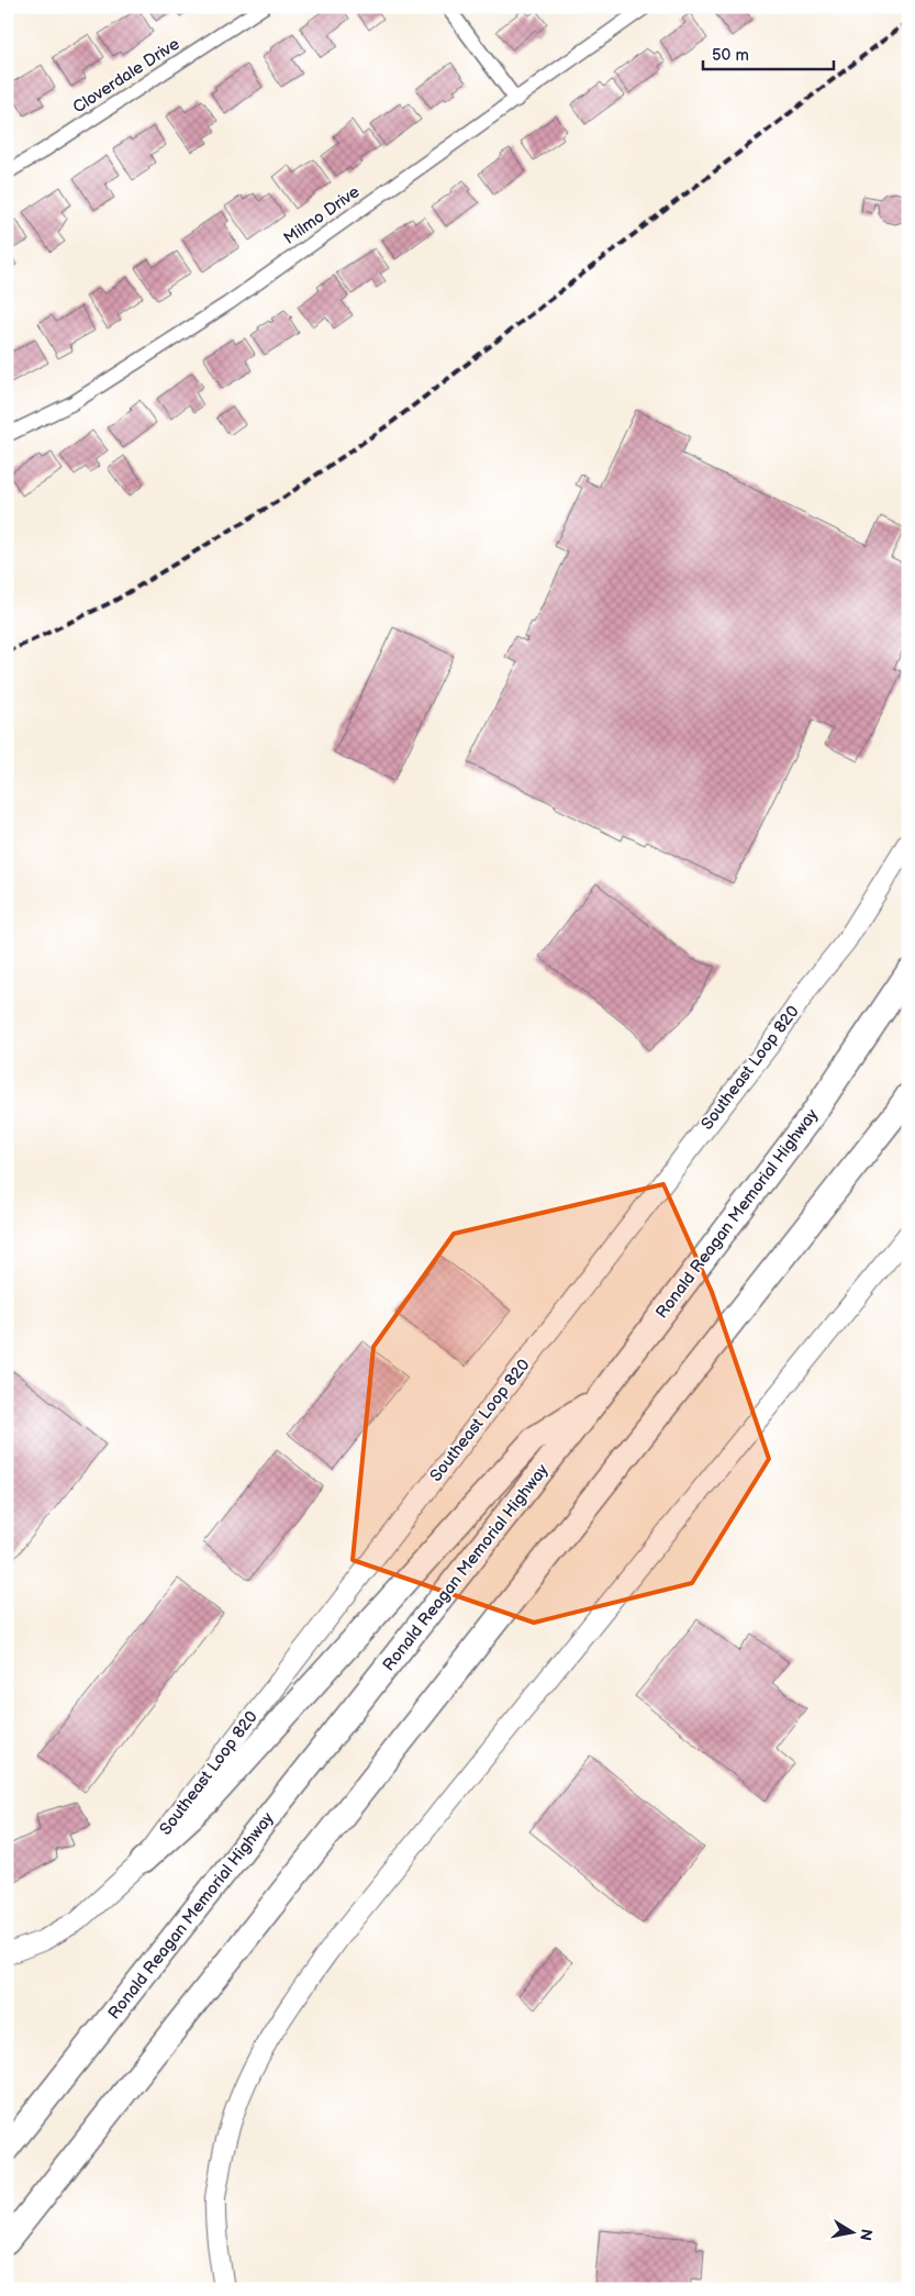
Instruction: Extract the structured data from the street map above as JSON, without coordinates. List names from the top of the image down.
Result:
{
  "streets": {
    "highway": ["Ronald Reagan Memorial Highway"],
    "main road": ["Southeast Loop 820"],
    "street": ["Cloverdale Drive", "Milmo Drive"]
  },
  "scale_bar": "50 m",
  "north": "right"
}
